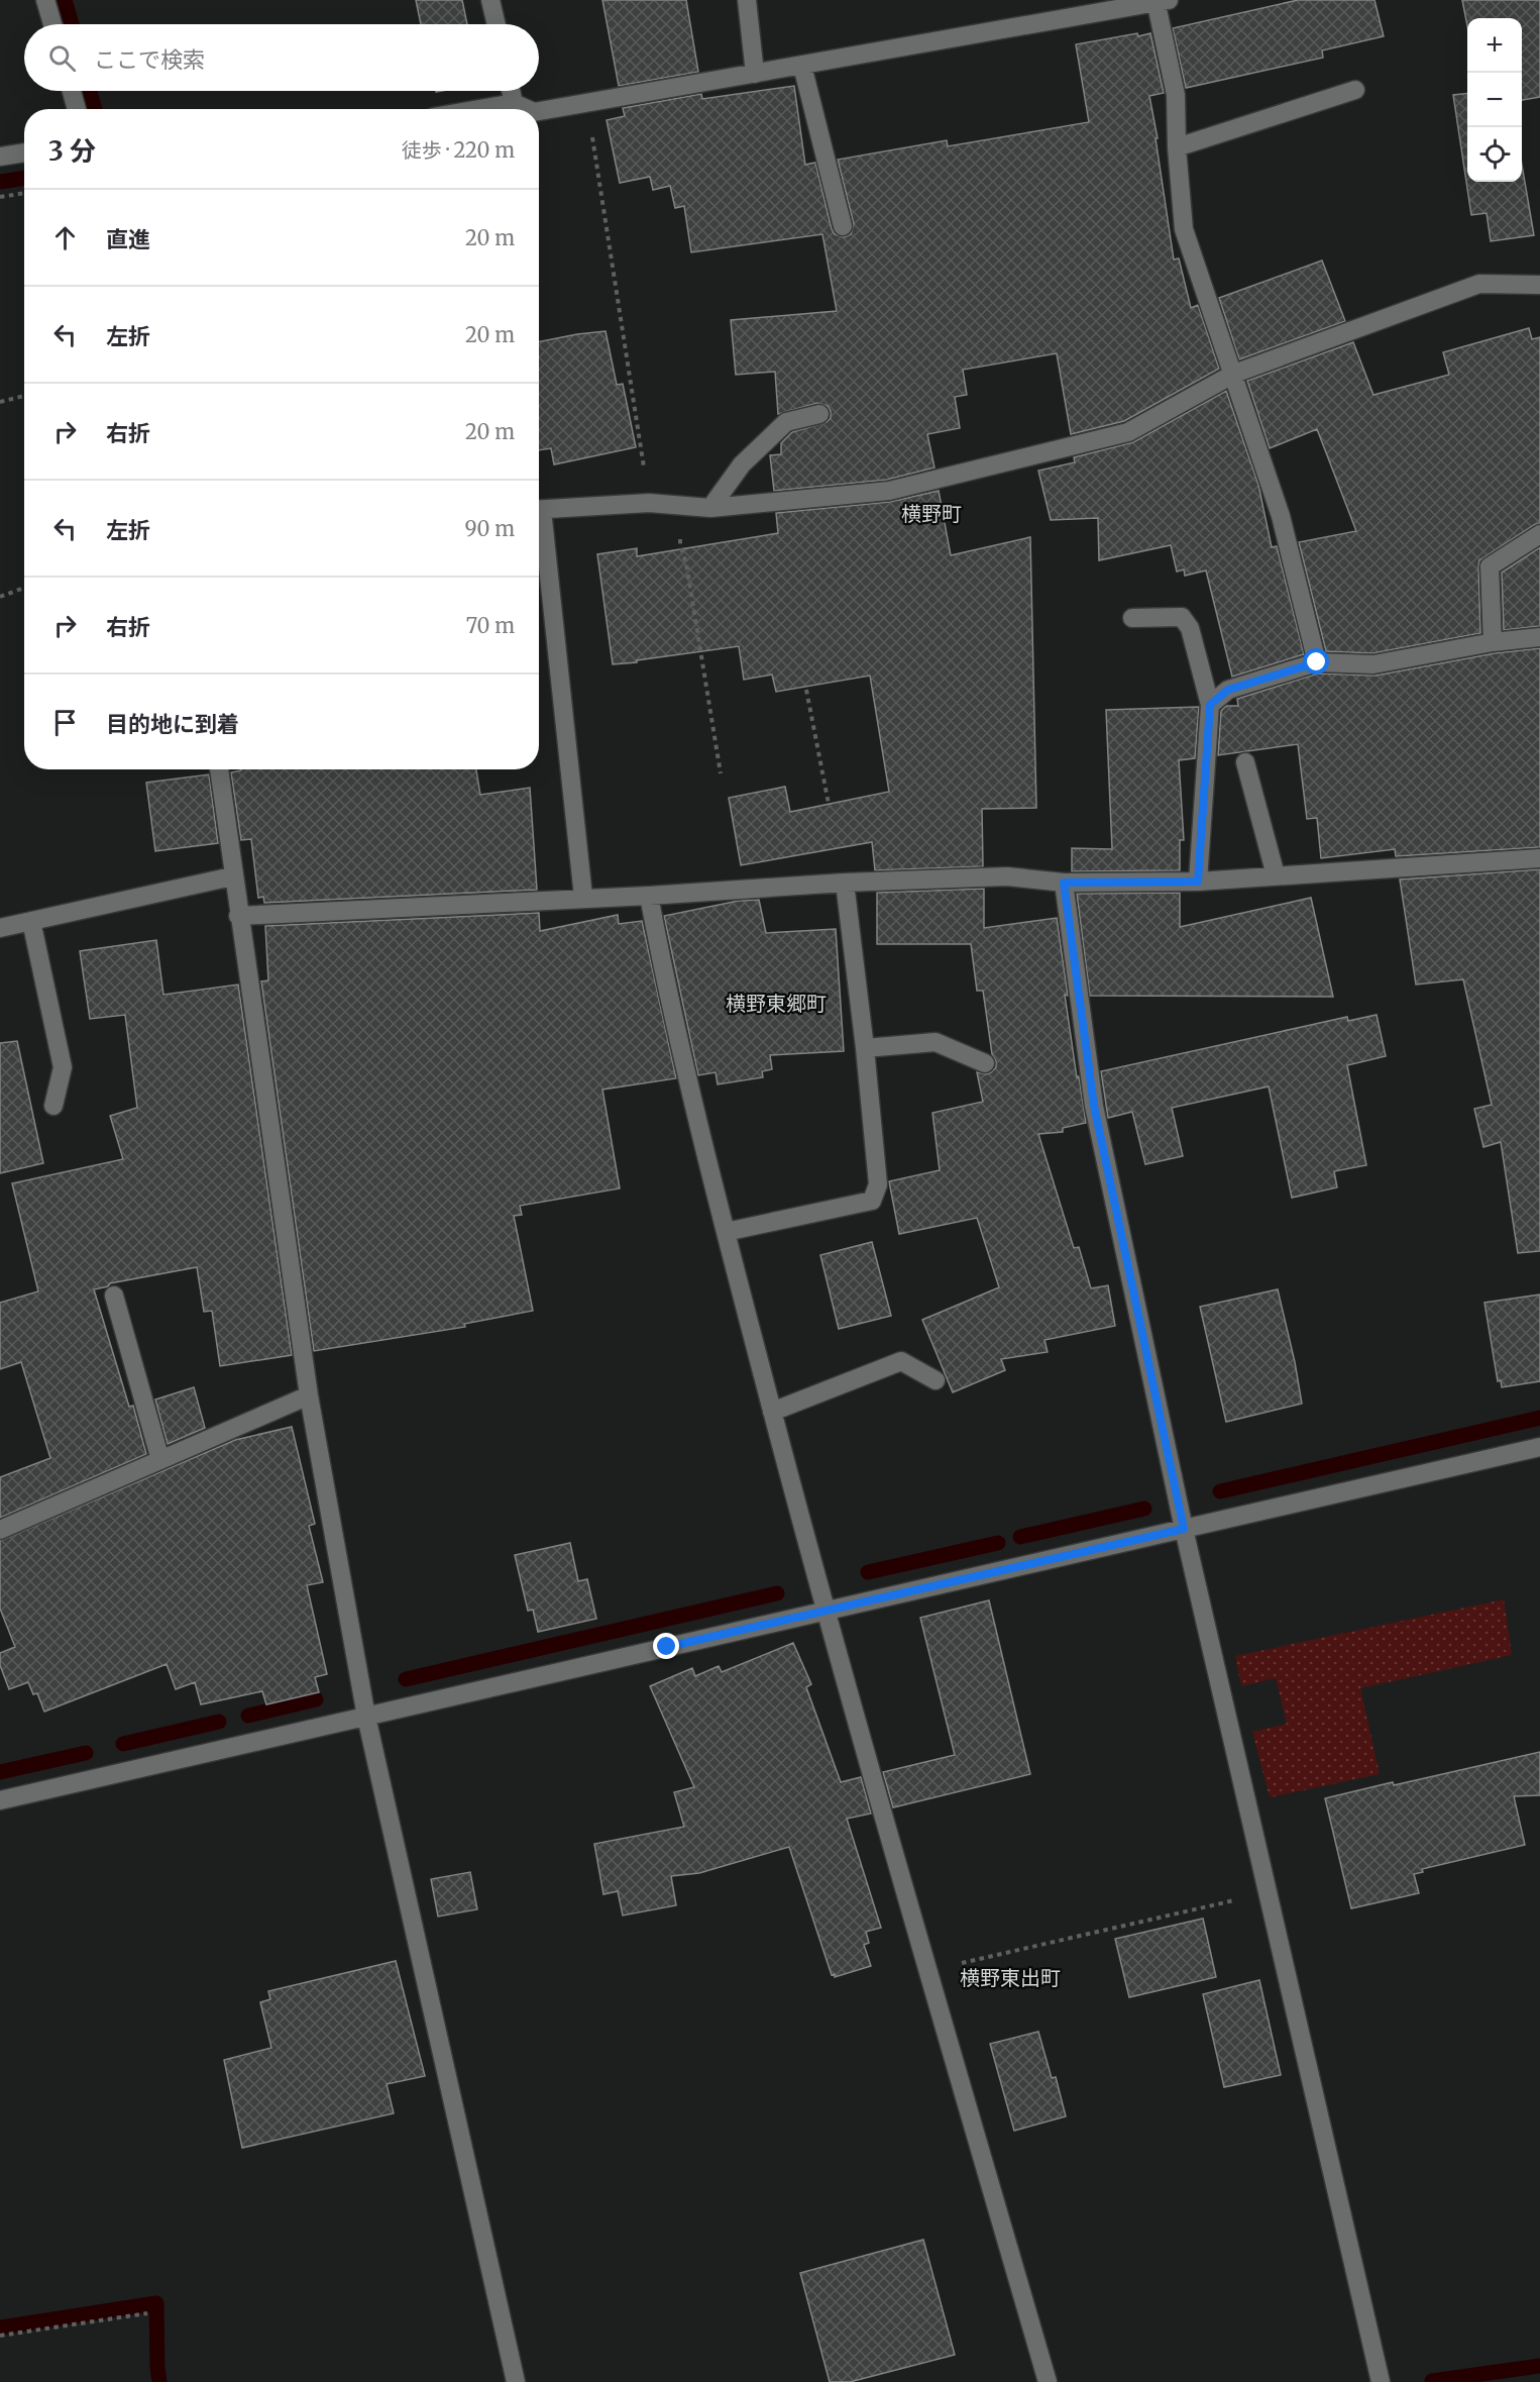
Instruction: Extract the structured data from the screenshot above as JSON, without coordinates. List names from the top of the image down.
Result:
{
  "districts": ["横野町", "横野東郷町", "横野東出町"],
  "page": {
    "map_buttons": ["+", "−"],
    "search": "ここで検索",
    "heading": ["3 分", "徒歩 · 220 m"],
    "list": [
      ["直進", "20 m"],
      ["左折", "20 m"],
      ["右折", "20 m"],
      ["左折", "90 m"],
      ["右折", "70 m"],
      "目的地に到着"
    ]
  }
}
